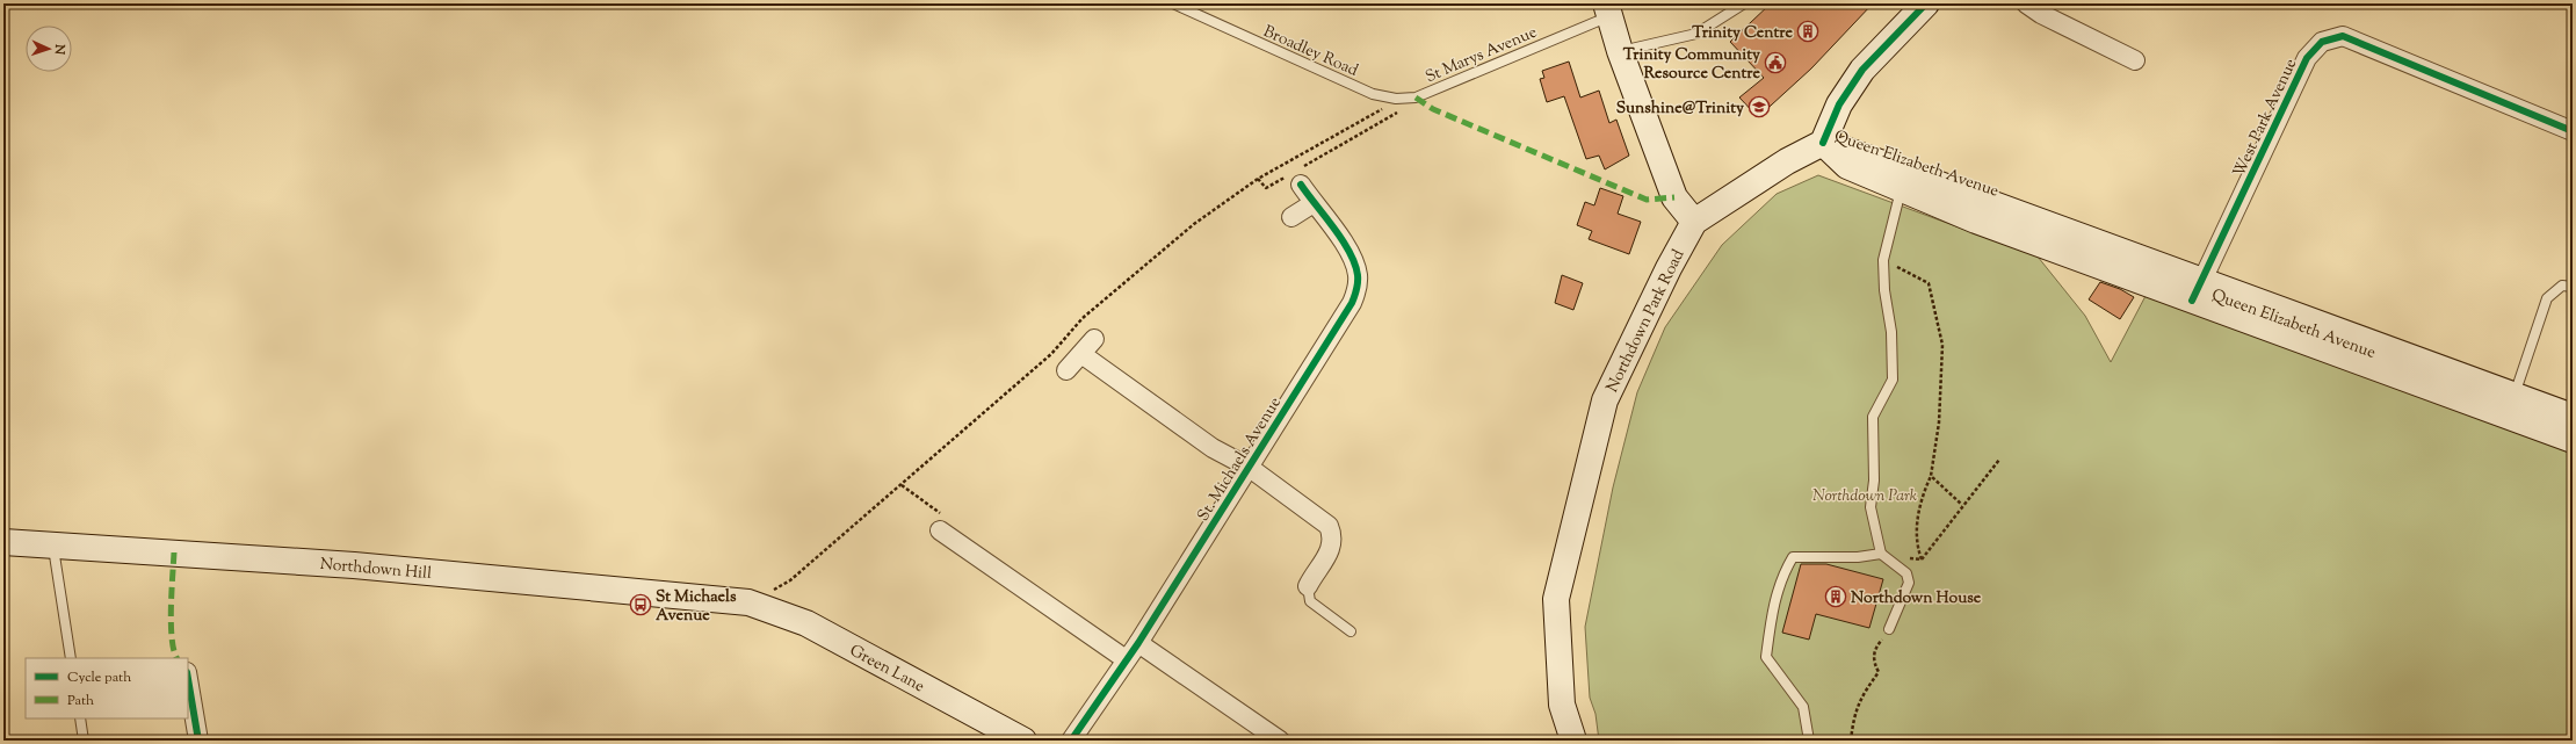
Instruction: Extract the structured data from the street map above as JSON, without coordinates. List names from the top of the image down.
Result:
{
  "streets": {
    "main road": [
      "Queen Elizabeth Avenue",
      "Northdown Park Road",
      "Northdown Hill",
      "Green Lane"
    ],
    "street": ["West Park Avenue", "St. Michaels Avenue"],
    "lane": ["Broadley Road", "St Marys Avenue"]
  },
  "crossings": [
    ["Broadley Road", "St Marys Avenue"],
    ["West Park Avenue", "Queen Elizabeth Avenue"],
    ["Queen Elizabeth Avenue", "Northdown Park Road"],
    ["Northdown Hill", "Green Lane"]
  ],
  "parks": ["Northdown Park"],
  "places": {
    "building": ["Trinity Centre", "Northdown House"],
    "public building": ["Trinity Community Resource Centre"],
    "school or university": ["Sunshine@Trinity"],
    "bus stop": ["St Michaels Avenue"]
  },
  "legend": ["Cycle path", "Path"],
  "north": "right"
}
